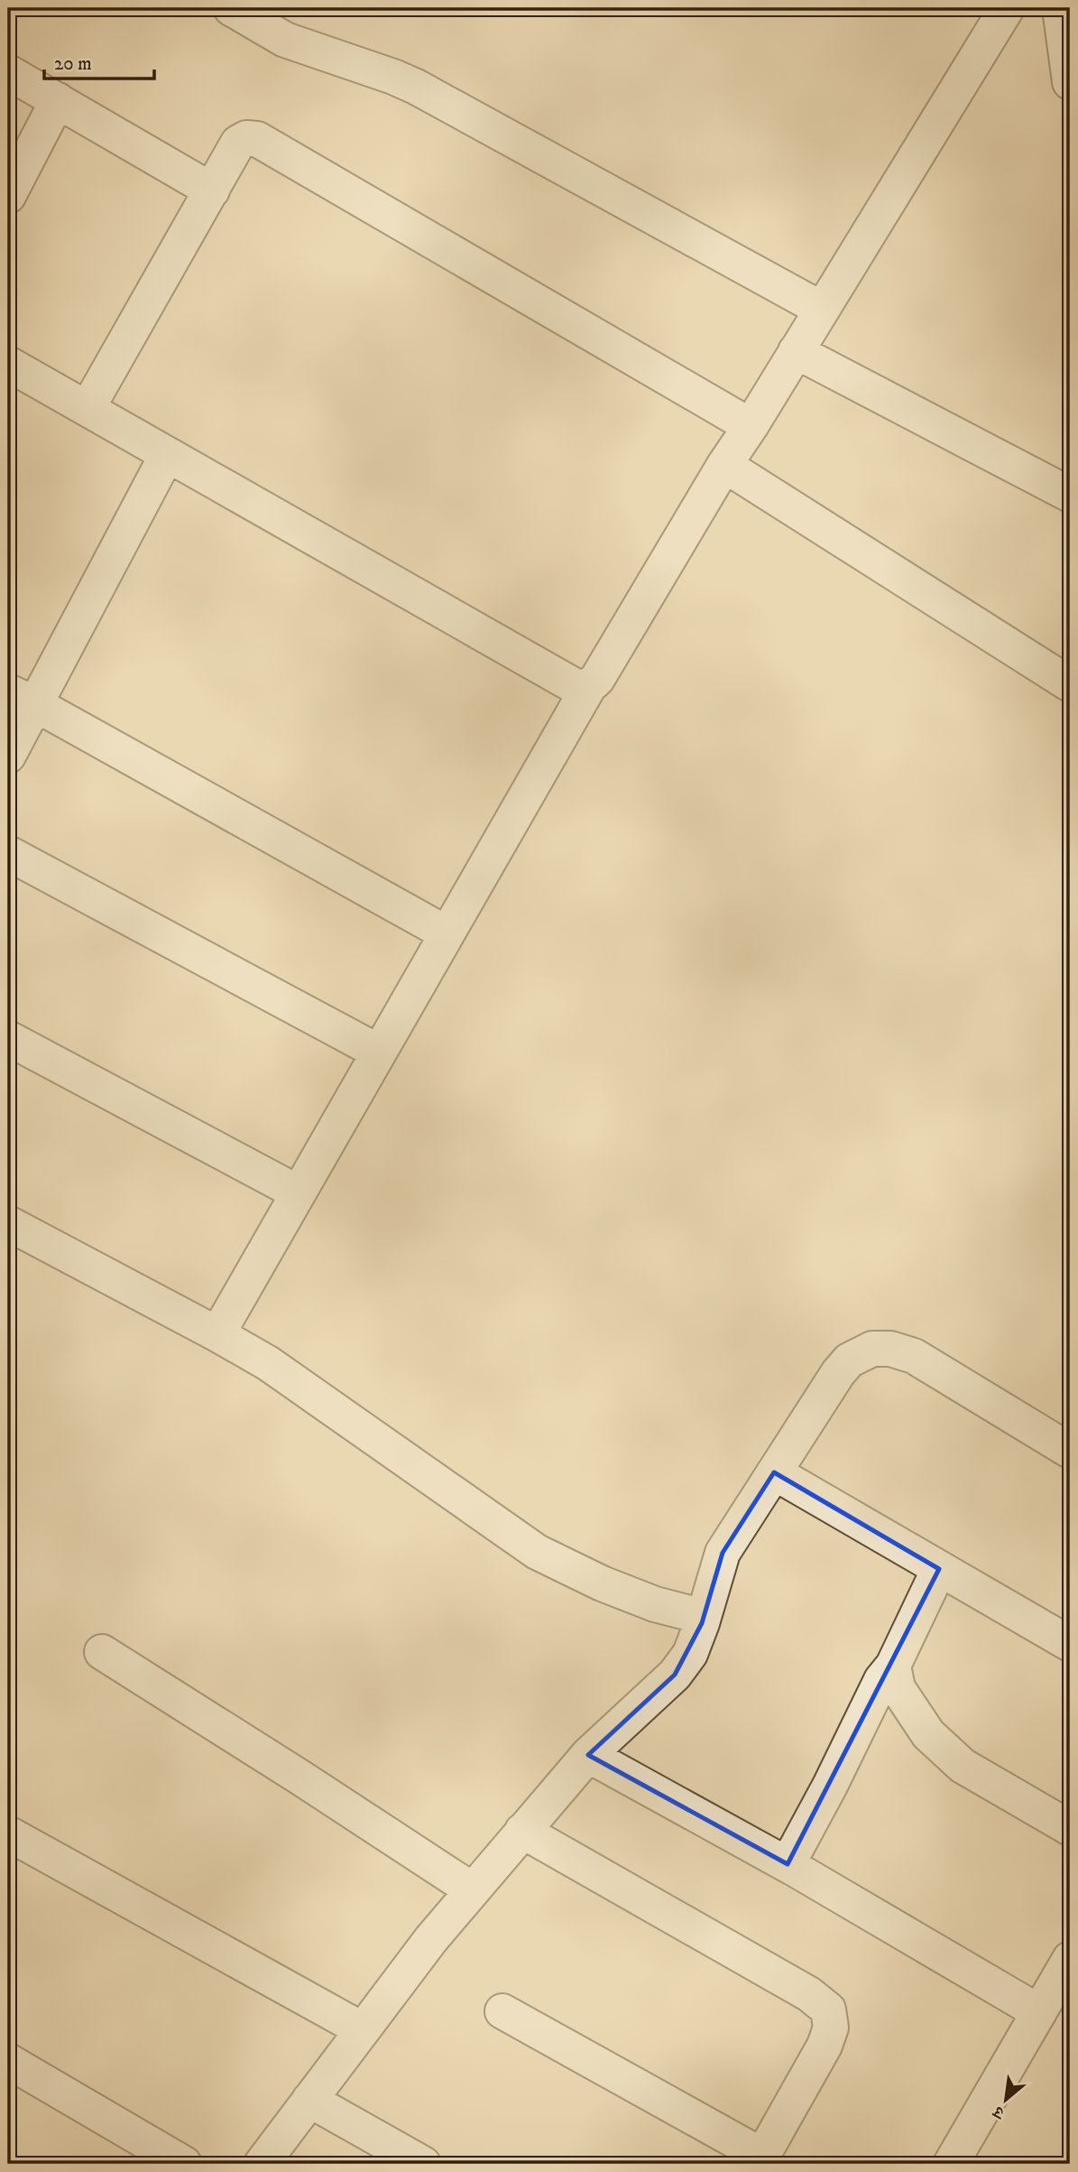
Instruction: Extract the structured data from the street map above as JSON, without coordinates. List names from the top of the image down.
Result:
{
  "scale_bar": "20 m",
  "north": "bottom left"
}
